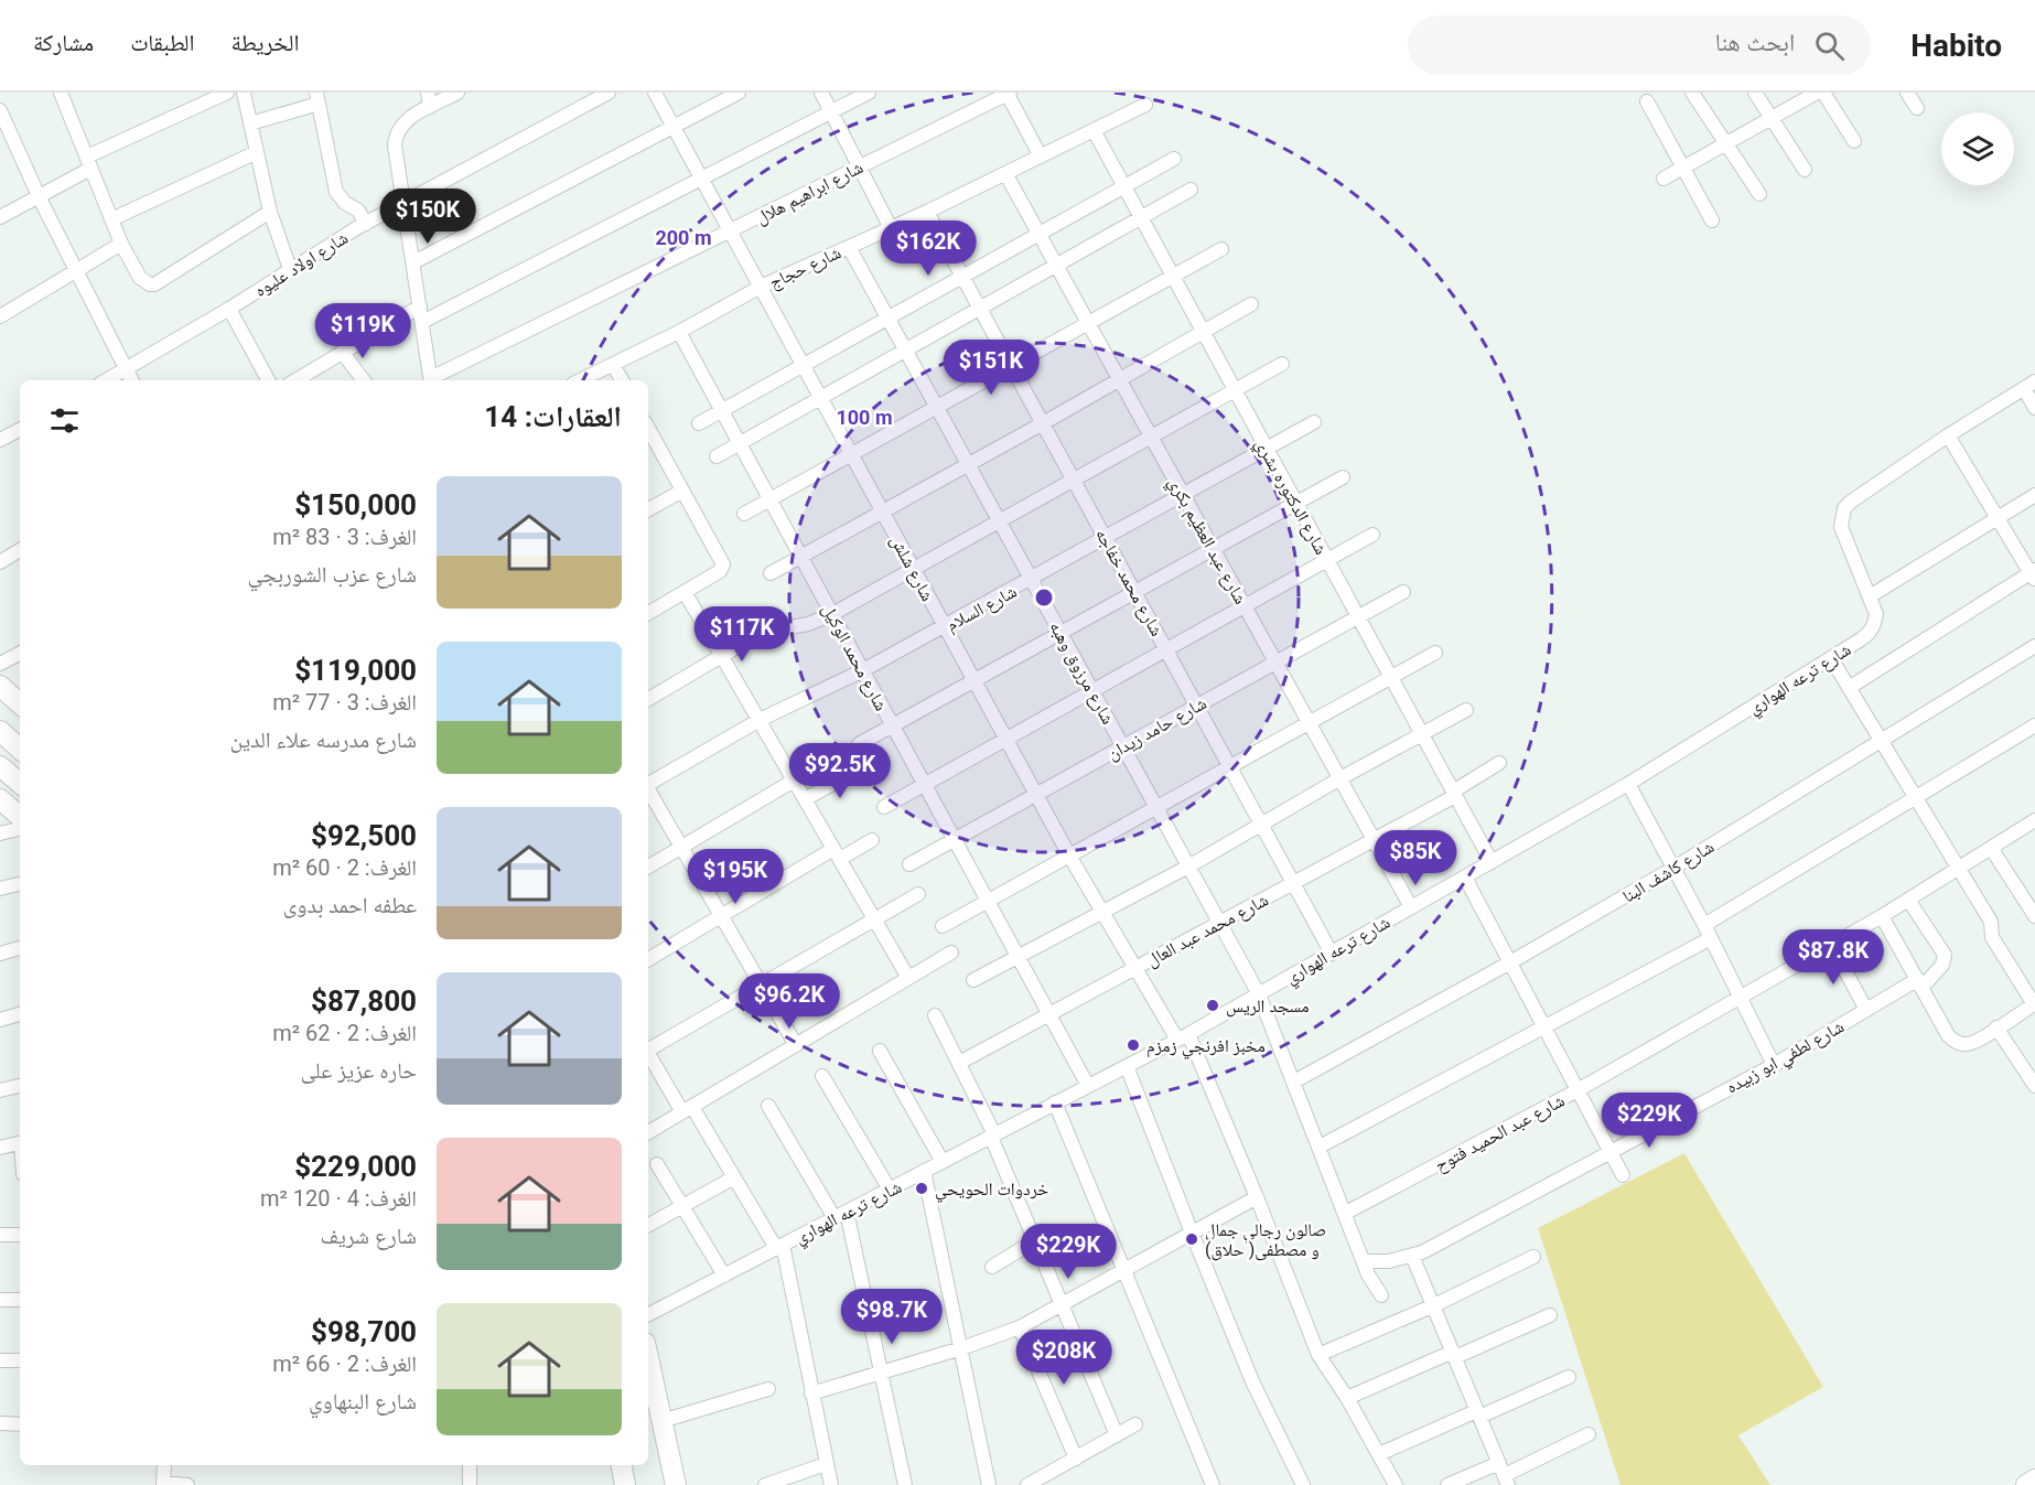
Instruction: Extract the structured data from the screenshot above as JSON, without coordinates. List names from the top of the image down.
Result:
{
  "streets": {
    "street": [
      "شارع ابراهيم هلال",
      "شارع اولاد عليوه",
      "شارع حجاج",
      "شارع الدكتوره بشري",
      "شارع عبد العظيم بكري",
      "شارع شلش",
      "شارع محمد خفاجه",
      "شارع السلام",
      "شارع محمد الوكيل",
      "شارع مرزوق وهبه",
      "شارع ترعه الهواري",
      "شارع حامد زيدان",
      "شارع كاشف البنا",
      "شارع محمد عبد العال",
      "شارع لطفي ابو زبيده",
      "شارع عبد الحميد فتوح"
    ]
  },
  "crossings": [
    ["شارع ابراهيم هلال", "شارع شلش"],
    ["شارع حجاج", "شارع الدكتوره بشري"],
    ["شارع حجاج", "شارع عبد العظيم بكري"],
    ["شارع حجاج", "شارع شلش"],
    ["شارع حجاج", "شارع محمد خفاجه"],
    ["شارع حجاج", "شارع محمد الوكيل"],
    ["شارع حجاج", "شارع مرزوق وهبه"],
    ["شارع الدكتوره بشري", "شارع السلام"],
    ["شارع الدكتوره بشري", "شارع ترعه الهواري"],
    ["شارع الدكتوره بشري", "شارع حامد زيدان"],
    ["شارع الدكتوره بشري", "شارع محمد عبد العال"],
    ["شارع عبد العظيم بكري", "شارع السلام"],
    ["شارع عبد العظيم بكري", "شارع ترعه الهواري"],
    ["شارع عبد العظيم بكري", "شارع حامد زيدان"],
    ["شارع عبد العظيم بكري", "شارع محمد عبد العال"],
    ["شارع شلش", "شارع السلام"],
    ["شارع شلش", "شارع ترعه الهواري"],
    ["شارع شلش", "شارع حامد زيدان"],
    ["شارع شلش", "شارع محمد عبد العال"],
    ["شارع محمد خفاجه", "شارع السلام"],
    ["شارع محمد خفاجه", "شارع ترعه الهواري"],
    ["شارع محمد خفاجه", "شارع حامد زيدان"],
    ["شارع محمد خفاجه", "شارع محمد عبد العال"],
    ["شارع السلام", "شارع محمد الوكيل"],
    ["شارع السلام", "شارع مرزوق وهبه"],
    ["شارع محمد الوكيل", "شارع ترعه الهواري"],
    ["شارع محمد الوكيل", "شارع حامد زيدان"],
    ["شارع محمد الوكيل", "شارع محمد عبد العال"],
    ["شارع مرزوق وهبه", "شارع ترعه الهواري"],
    ["شارع مرزوق وهبه", "شارع حامد زيدان"],
    ["شارع مرزوق وهبه", "شارع كاشف البنا"],
    ["شارع مرزوق وهبه", "شارع محمد عبد العال"],
    ["شارع مرزوق وهبه", "شارع لطفي ابو زبيده"],
    ["شارع مرزوق وهبه", "شارع عبد الحميد فتوح"]
  ],
  "places": [
    "مسجد الريس",
    "مخبز افرنجي زمزم",
    "خردوات الحويحي",
    "صالون رجالي جمال و مصطفى( حلاق)"
  ],
  "page": {
    "header": "Habito",
    "search": "ابحث هنا",
    "nav": ["الخريطة", "الطبقات", "مشاركة"],
    "price": [
      "$150K",
      "$162K",
      "$119K",
      "$151K",
      "$117K",
      "$92.5K",
      "$85K",
      "$195K",
      "$87.8K",
      "$96.2K",
      "$229K",
      "$229K",
      "$98.7K",
      "$208K"
    ],
    "heading": "العقارات: 14",
    "list": [
      {
        "name": "$150,000",
        "note": "الغرف: 3 · 83 m² · شارع عزب الشوربجي"
      },
      {
        "name": "$119,000",
        "note": "الغرف: 3 · 77 m² · شارع مدرسه علاء الدين"
      },
      {
        "name": "$92,500",
        "note": "الغرف: 2 · 60 m² · عطفه احمد بدوى"
      },
      {
        "name": "$87,800",
        "note": "الغرف: 2 · 62 m² · حاره عزيز على"
      },
      {
        "name": "$229,000",
        "note": "الغرف: 4 · 120 m² · شارع شريف"
      },
      {
        "name": "$98,700",
        "note": "الغرف: 2 · 66 m² · شارع البنهاوي"
      }
    ]
  },
  "rings": ["200 m", "100 m"]
}
